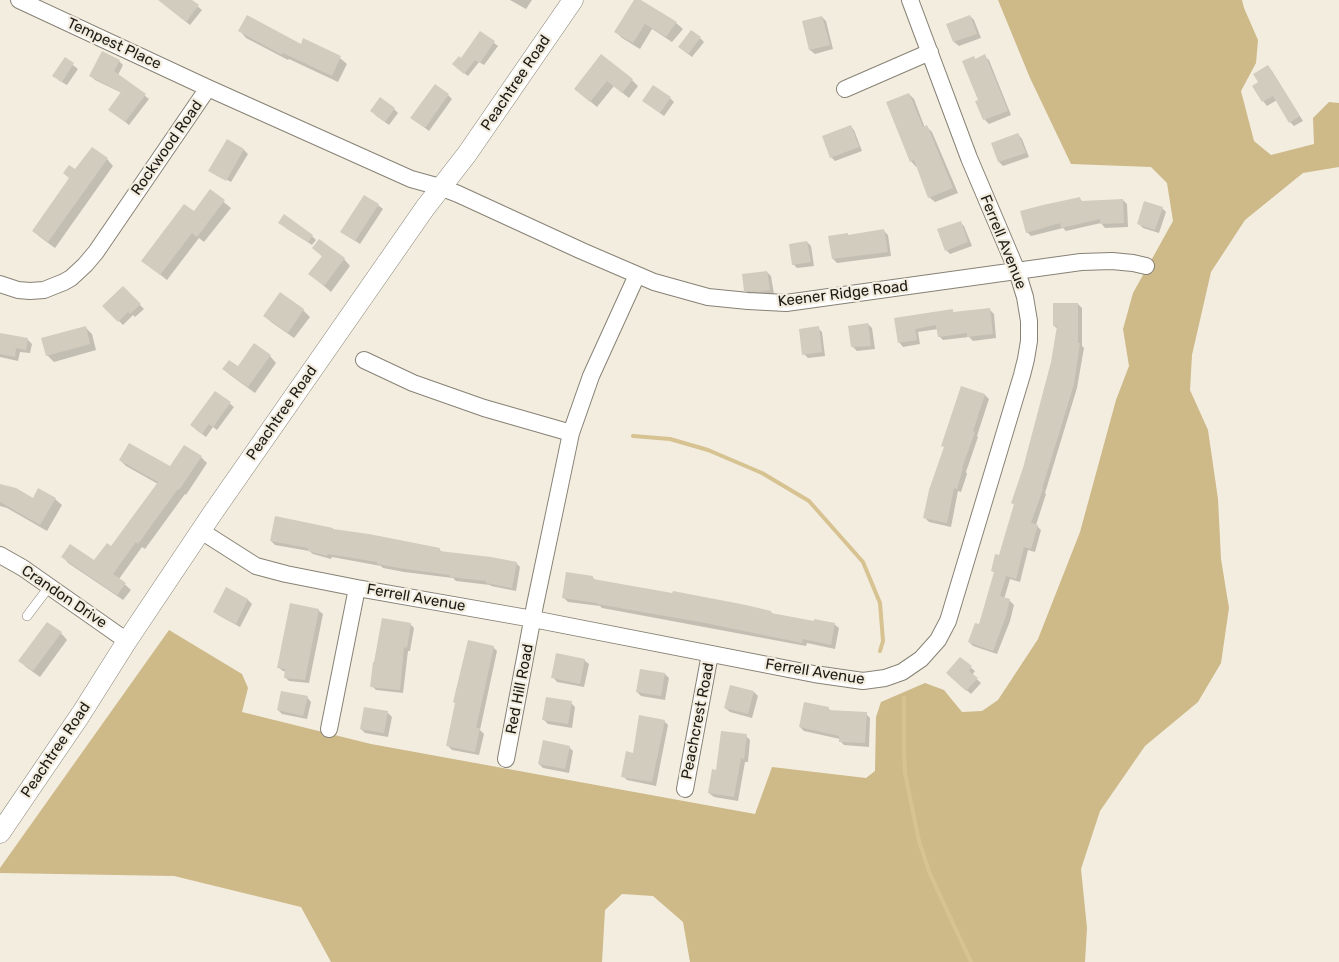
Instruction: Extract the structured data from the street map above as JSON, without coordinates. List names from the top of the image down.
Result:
{
  "streets": {
    "street": [
      "Tempest Place",
      "Peachtree Road",
      "Rockwood Road",
      "Ferrell Avenue",
      "Keener Ridge Road",
      "Crandon Drive",
      "Red Hill Road",
      "Peachcrest Road"
    ]
  },
  "crossings": [
    ["Tempest Place", "Rockwood Road"],
    ["Peachtree Road", "Rockwood Road"],
    ["Peachtree Road", "Ferrell Avenue"],
    ["Peachtree Road", "Keener Ridge Road"],
    ["Peachtree Road", "Crandon Drive"],
    ["Rockwood Road", "Keener Ridge Road"],
    ["Ferrell Avenue", "Keener Ridge Road"],
    ["Ferrell Avenue", "Red Hill Road"],
    ["Ferrell Avenue", "Peachcrest Road"],
    ["Keener Ridge Road", "Red Hill Road"]
  ]
}
